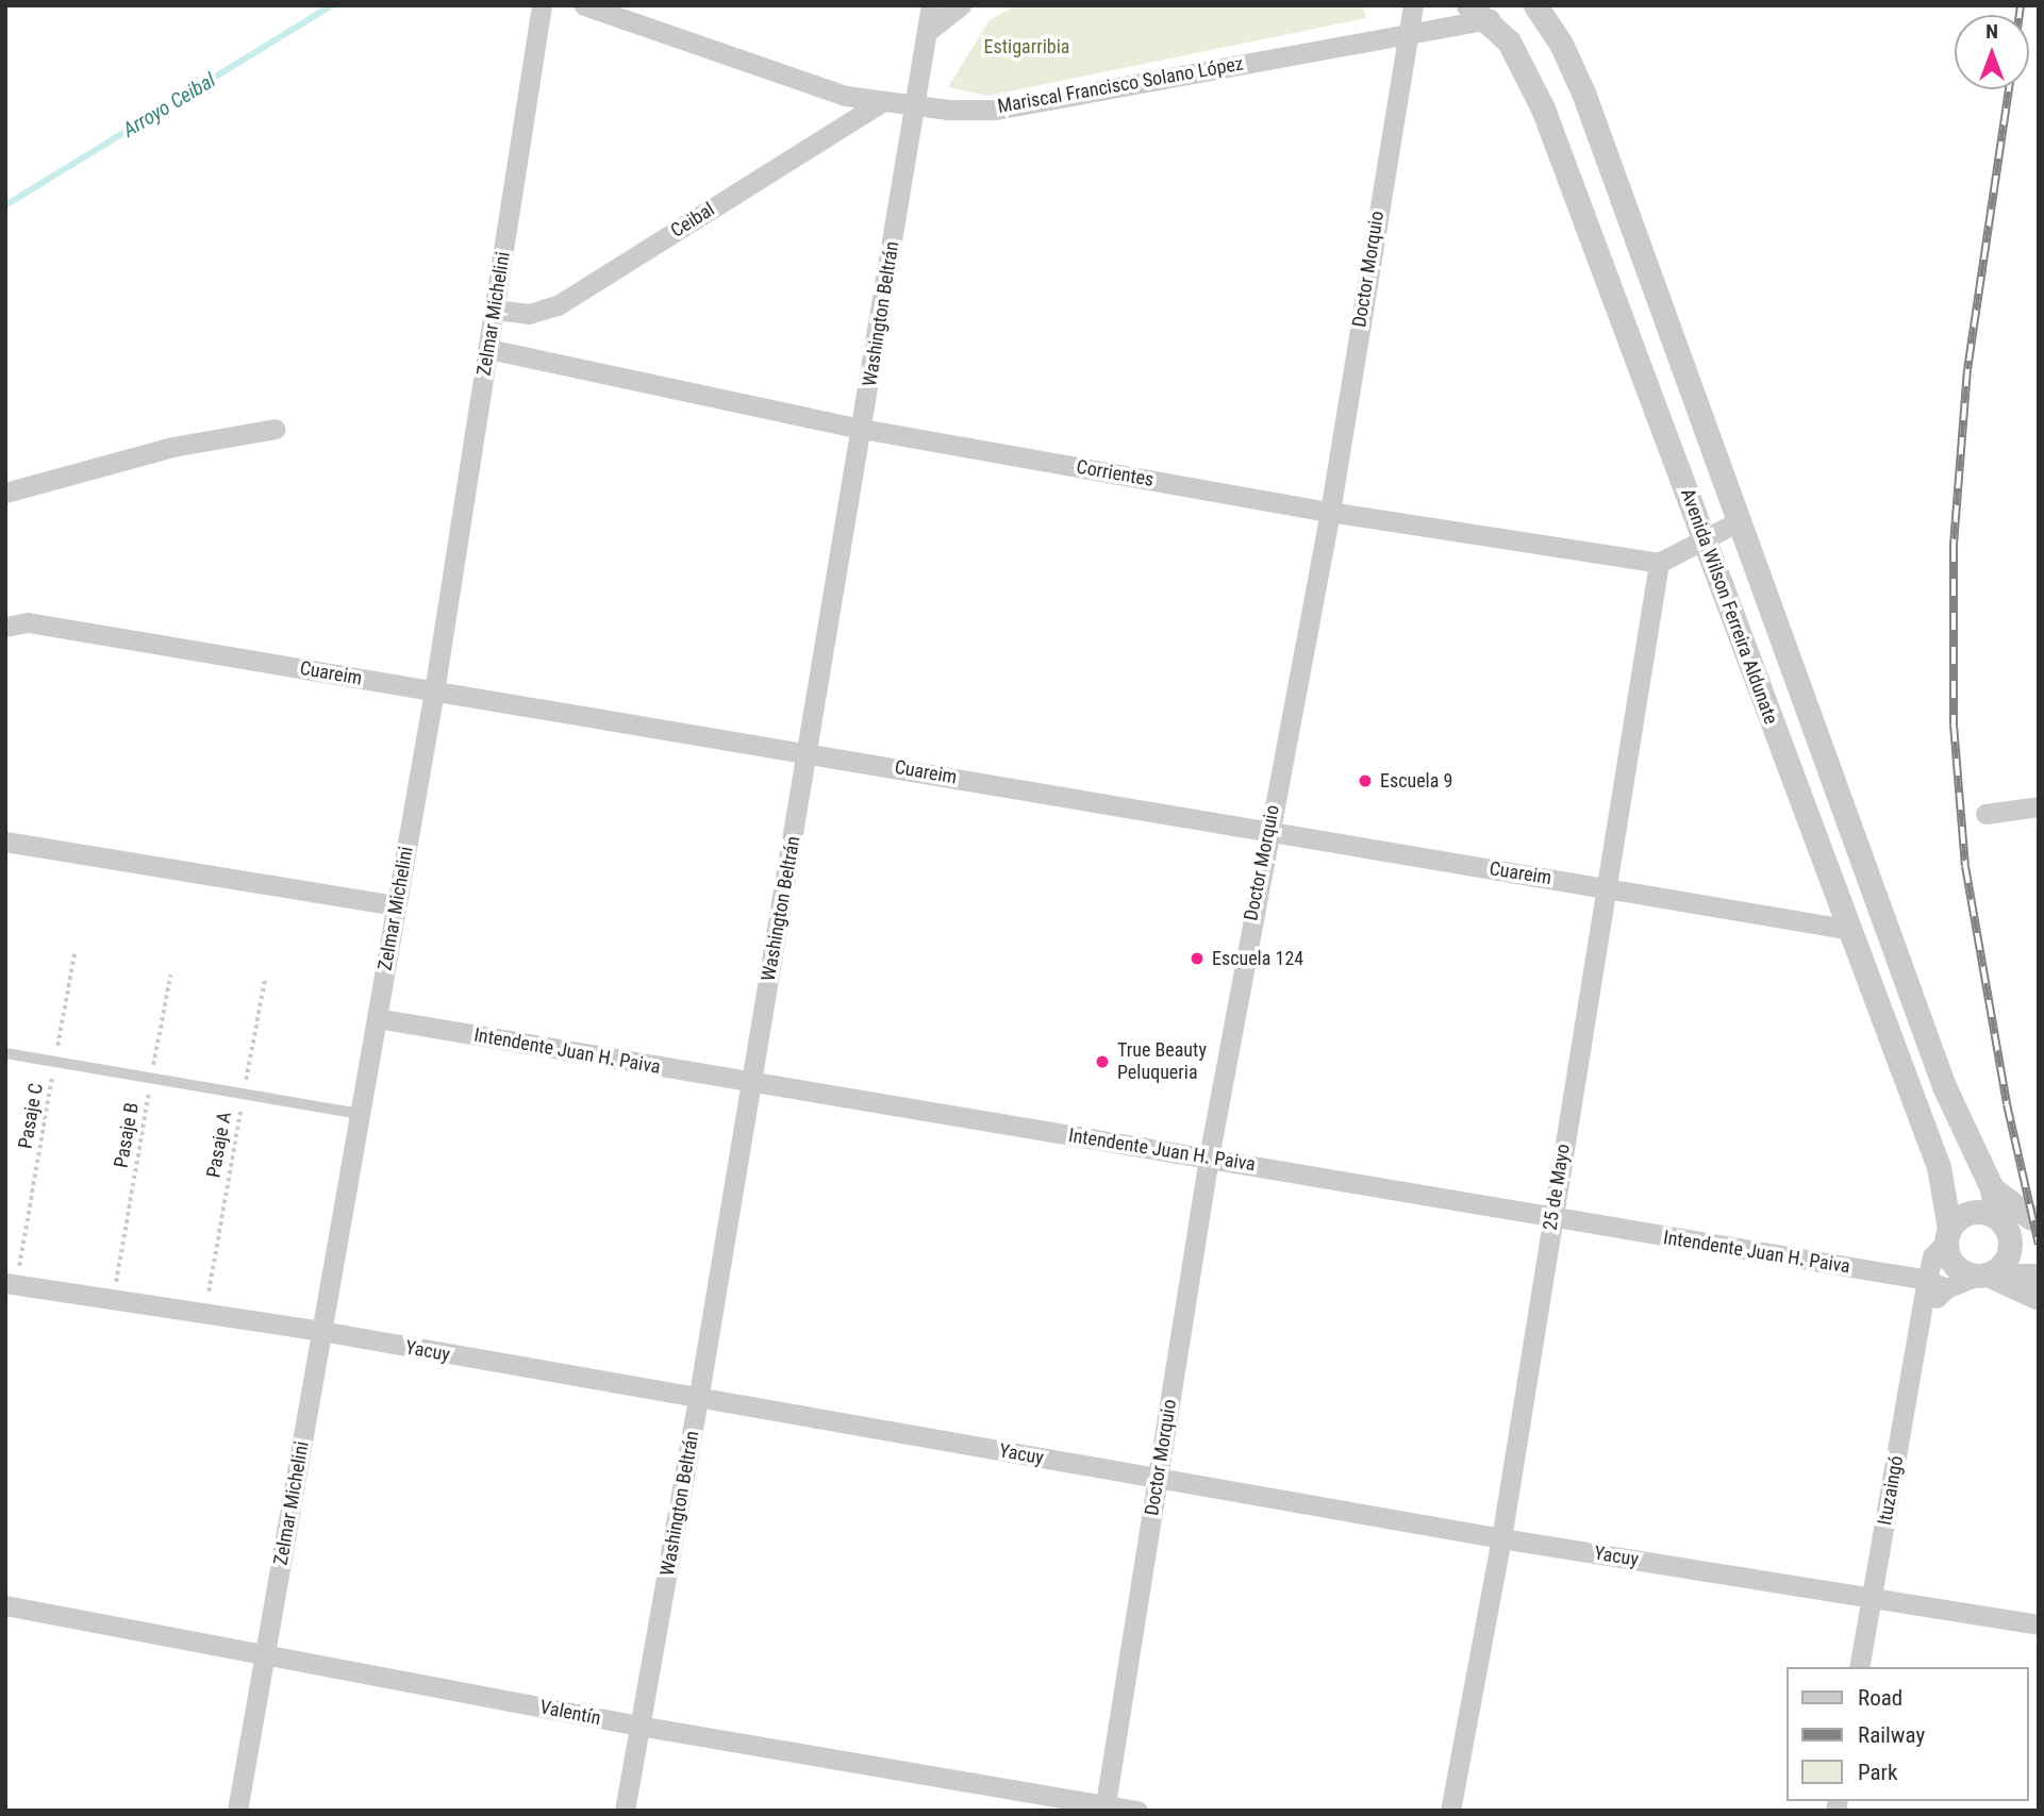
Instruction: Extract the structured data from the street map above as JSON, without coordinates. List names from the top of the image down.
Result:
{
  "streets": {
    "street": [
      "Mariscal Francisco Solano López",
      "Ceibal",
      "Doctor Morquio",
      "Zelmar Michelini",
      "Washington Beltrán",
      "Corrientes",
      "Avenida Wilson Ferreira Aldunate",
      "Cuareim",
      "Intendente Juan H. Paiva",
      "25 de Mayo",
      "Yacuy",
      "Ituzaingó",
      "Valentín"
    ],
    "path": ["Pasaje C", "Pasaje B", "Pasaje A"]
  },
  "crossings": [
    ["Mariscal Francisco Solano López", "Ceibal"],
    ["Mariscal Francisco Solano López", "Doctor Morquio"],
    ["Mariscal Francisco Solano López", "Washington Beltrán"],
    ["Mariscal Francisco Solano López", "Avenida Wilson Ferreira Aldunate"],
    ["Ceibal", "Zelmar Michelini"],
    ["Doctor Morquio", "Corrientes"],
    ["Doctor Morquio", "Cuareim"],
    ["Doctor Morquio", "Intendente Juan H. Paiva"],
    ["Doctor Morquio", "Yacuy"],
    ["Doctor Morquio", "Valentín"],
    ["Zelmar Michelini", "Corrientes"],
    ["Zelmar Michelini", "Cuareim"],
    ["Zelmar Michelini", "Intendente Juan H. Paiva"],
    ["Zelmar Michelini", "Yacuy"],
    ["Zelmar Michelini", "Valentín"],
    ["Washington Beltrán", "Corrientes"],
    ["Washington Beltrán", "Cuareim"],
    ["Washington Beltrán", "Intendente Juan H. Paiva"],
    ["Washington Beltrán", "Yacuy"],
    ["Washington Beltrán", "Valentín"],
    ["Corrientes", "25 de Mayo"],
    ["Avenida Wilson Ferreira Aldunate", "Cuareim"],
    ["Avenida Wilson Ferreira Aldunate", "Ituzaingó"],
    ["Cuareim", "25 de Mayo"],
    ["Intendente Juan H. Paiva", "25 de Mayo"],
    ["Intendente Juan H. Paiva", "Ituzaingó"],
    ["Pasaje C", "Yacuy"],
    ["Pasaje B", "Yacuy"],
    ["Pasaje A", "Yacuy"],
    ["25 de Mayo", "Yacuy"],
    ["Yacuy", "Ituzaingó"]
  ],
  "water": ["Arroyo Ceibal"],
  "parks": ["Estigarribia"],
  "places": ["Escuela 9", "Escuela 124", "True Beauty Peluqueria"],
  "legend": ["Road", "Railway", "Park"],
  "north": "top"
}
